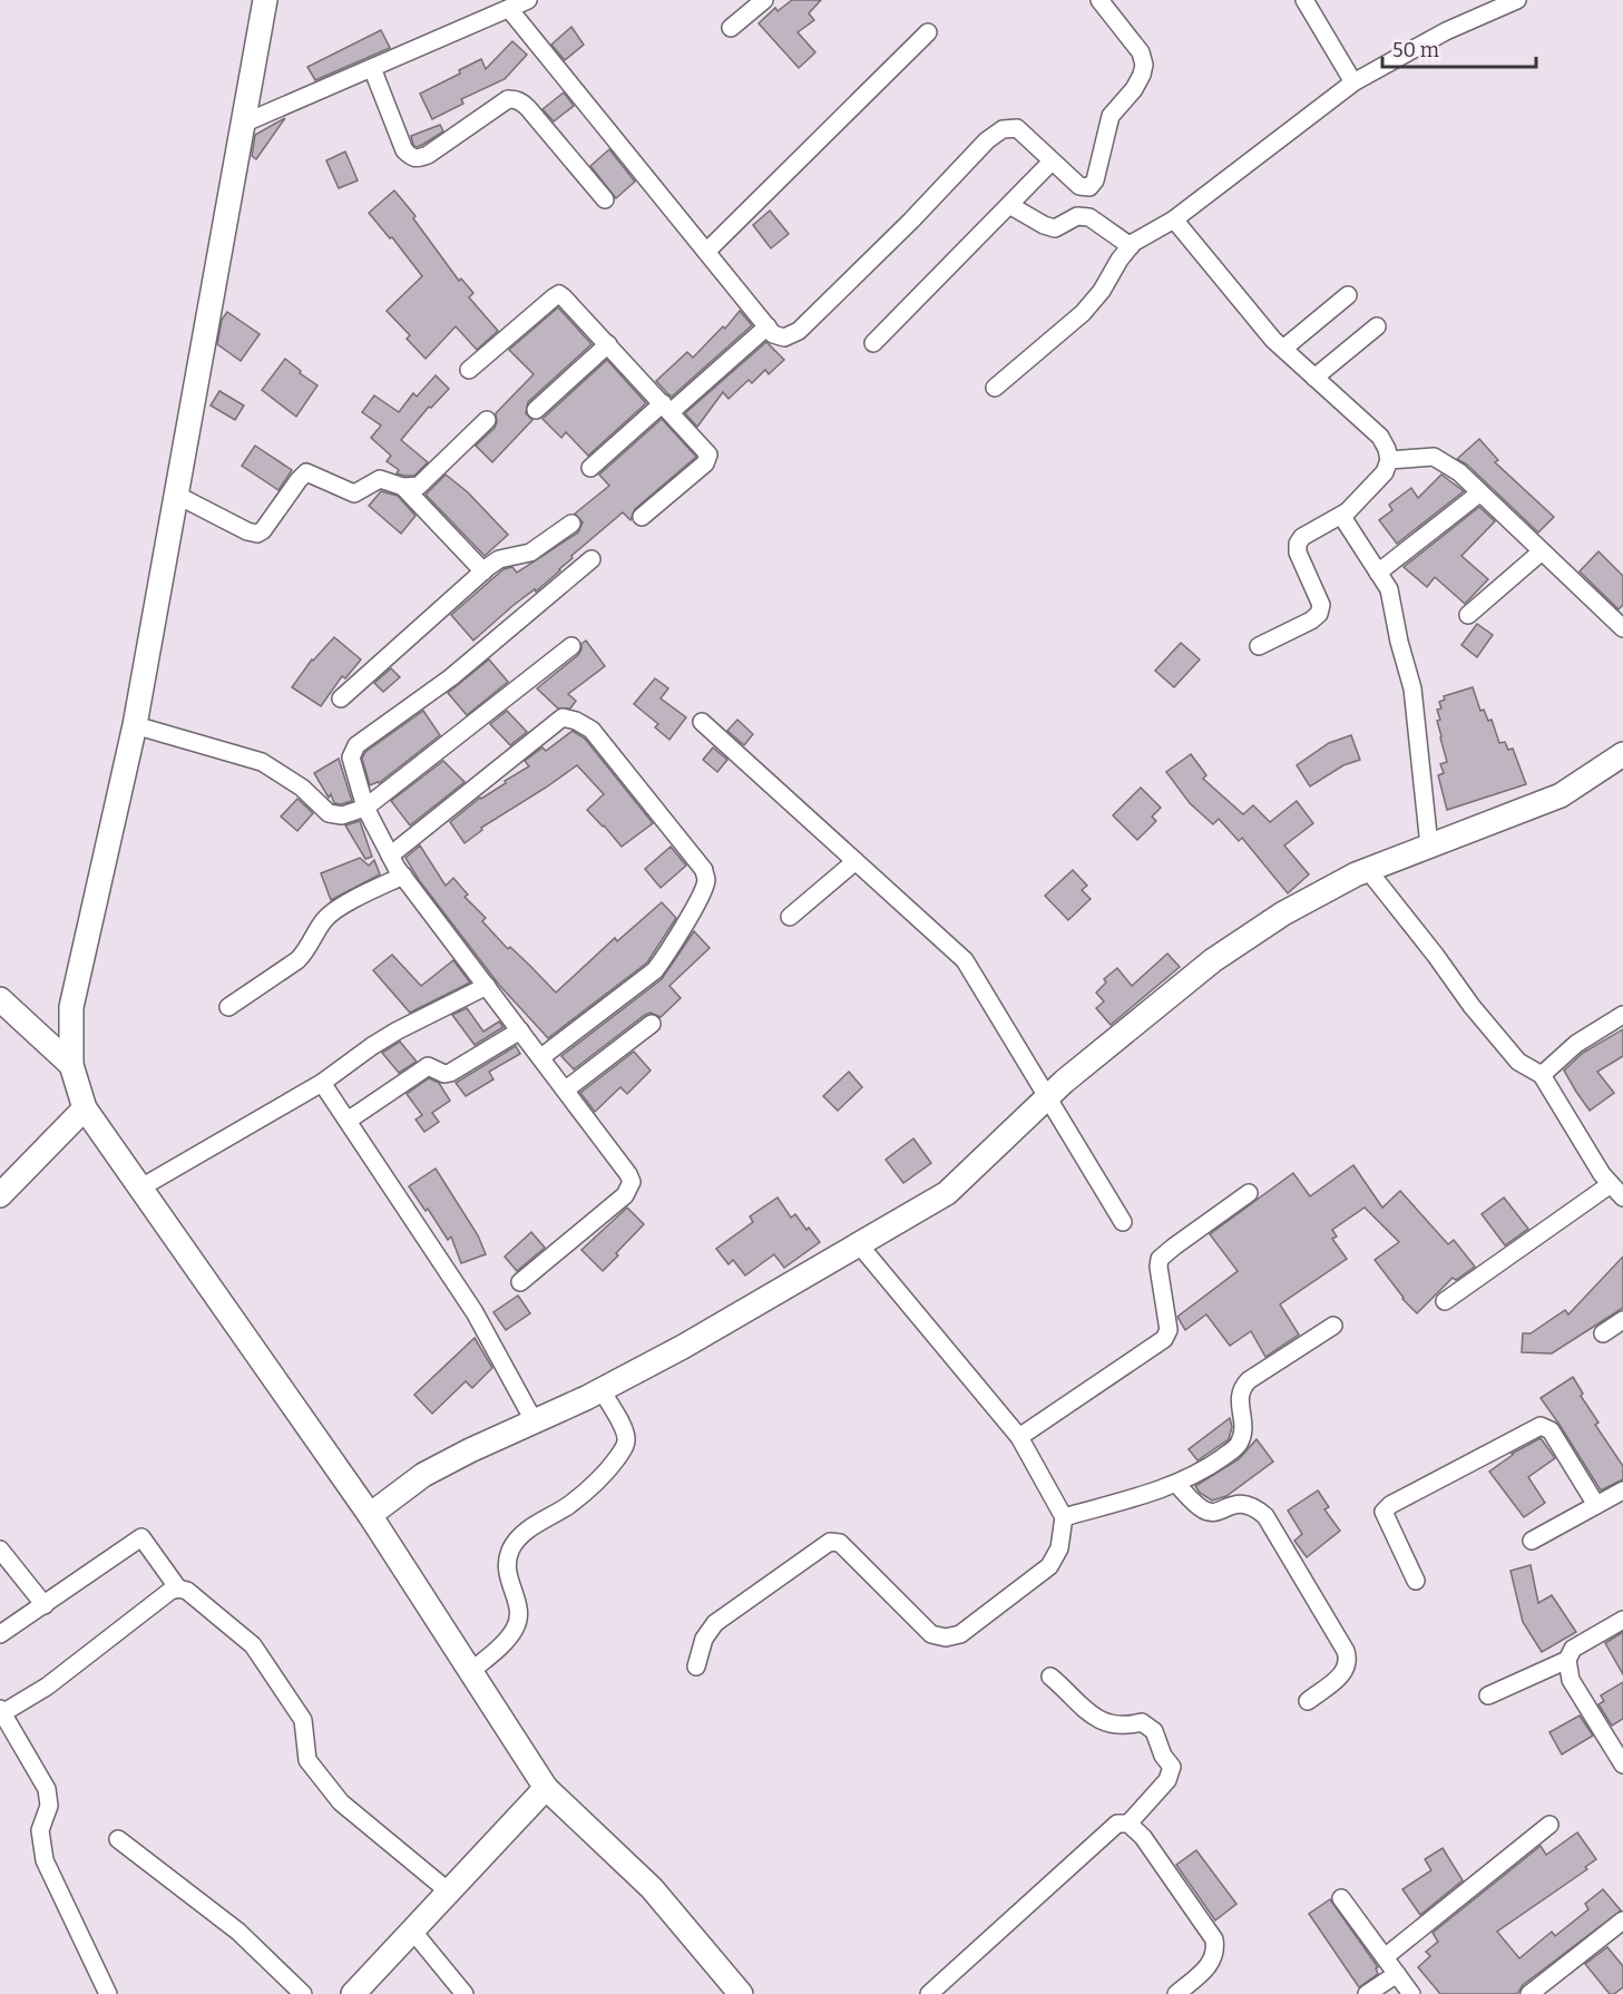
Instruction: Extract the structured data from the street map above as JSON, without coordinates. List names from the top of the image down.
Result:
{
  "scale_bar": "50 m"
}
